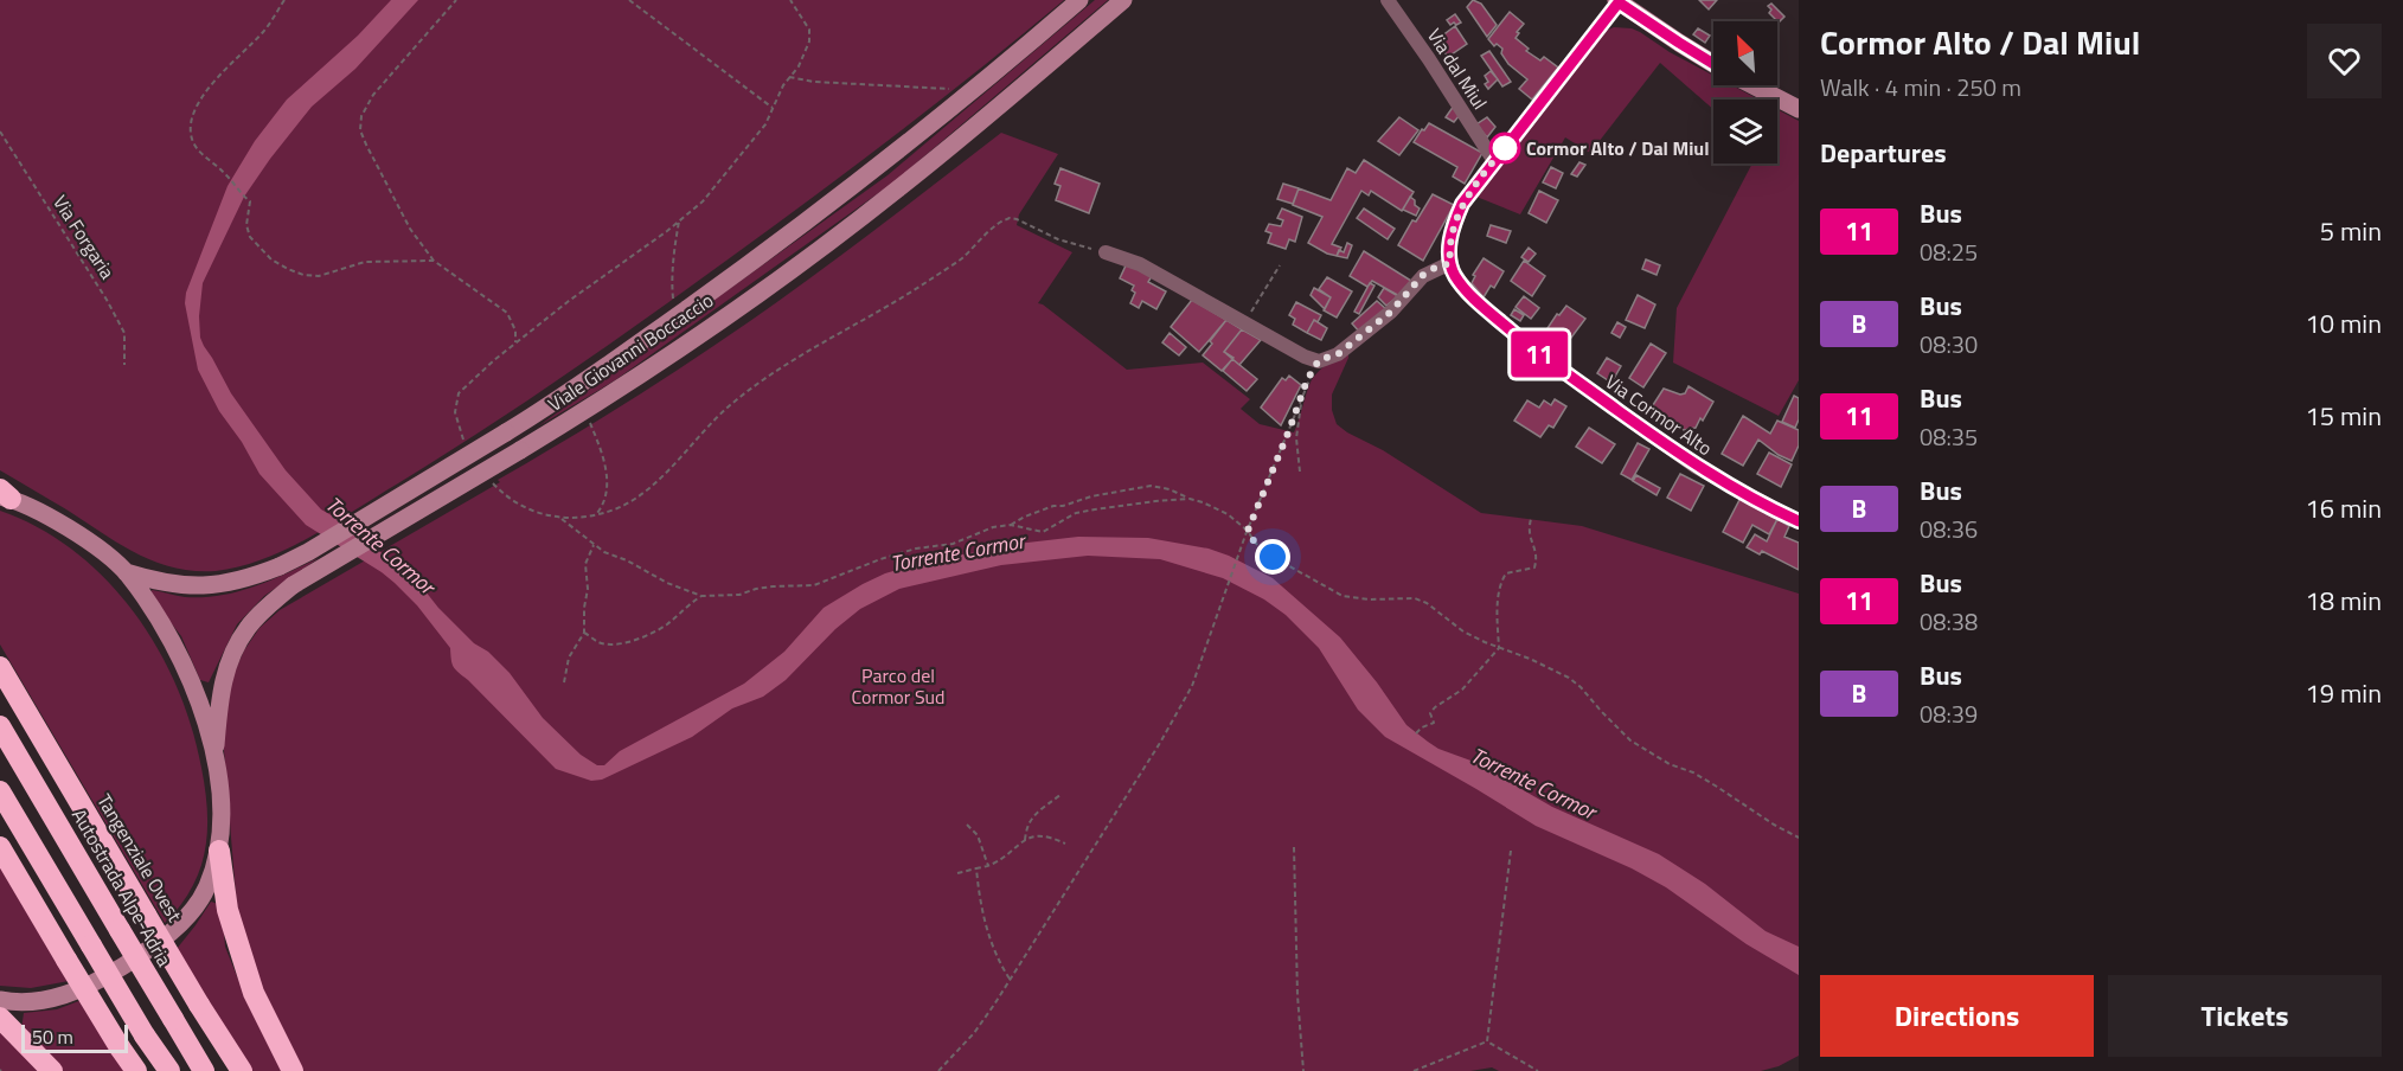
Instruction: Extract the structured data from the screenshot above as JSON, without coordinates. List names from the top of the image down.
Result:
{
  "streets": {
    "highway": ["Tangenziale Ovest", "Autostrada Alpe-Adria"],
    "main road": ["Viale Giovanni Boccaccio"],
    "street": ["Via dal Miul", "Via Cormor Alto"],
    "path": ["Via Forgaria"]
  },
  "water": ["Torrente Cormor"],
  "parks": ["Parco del Cormor Sud"],
  "places": ["Cormor Alto / Dal Miul"],
  "lines": ["bus line 11"],
  "scale_bar": "50 m",
  "north": "top left",
  "page": {
    "on_map": "11",
    "heading": [
      ["Cormor Alto / Dal Miul", "Walk · 4 min · 250 m"],
      "Departures"
    ],
    "list": [
      {
        "mark": "11",
        "name": "Bus",
        "note": "08:25",
        "value": "5 min"
      },
      {
        "mark": "B",
        "name": "Bus",
        "note": "08:30",
        "value": "10 min"
      },
      {
        "mark": "11",
        "name": "Bus",
        "note": "08:35",
        "value": "15 min"
      },
      {
        "mark": "B",
        "name": "Bus",
        "note": "08:36",
        "value": "16 min"
      },
      {
        "mark": "11",
        "name": "Bus",
        "note": "08:38",
        "value": "18 min"
      },
      {
        "mark": "B",
        "name": "Bus",
        "note": "08:39",
        "value": "19 min"
      }
    ],
    "buttons": ["Directions", "Tickets"],
    "scale": "50 m"
  }
}
